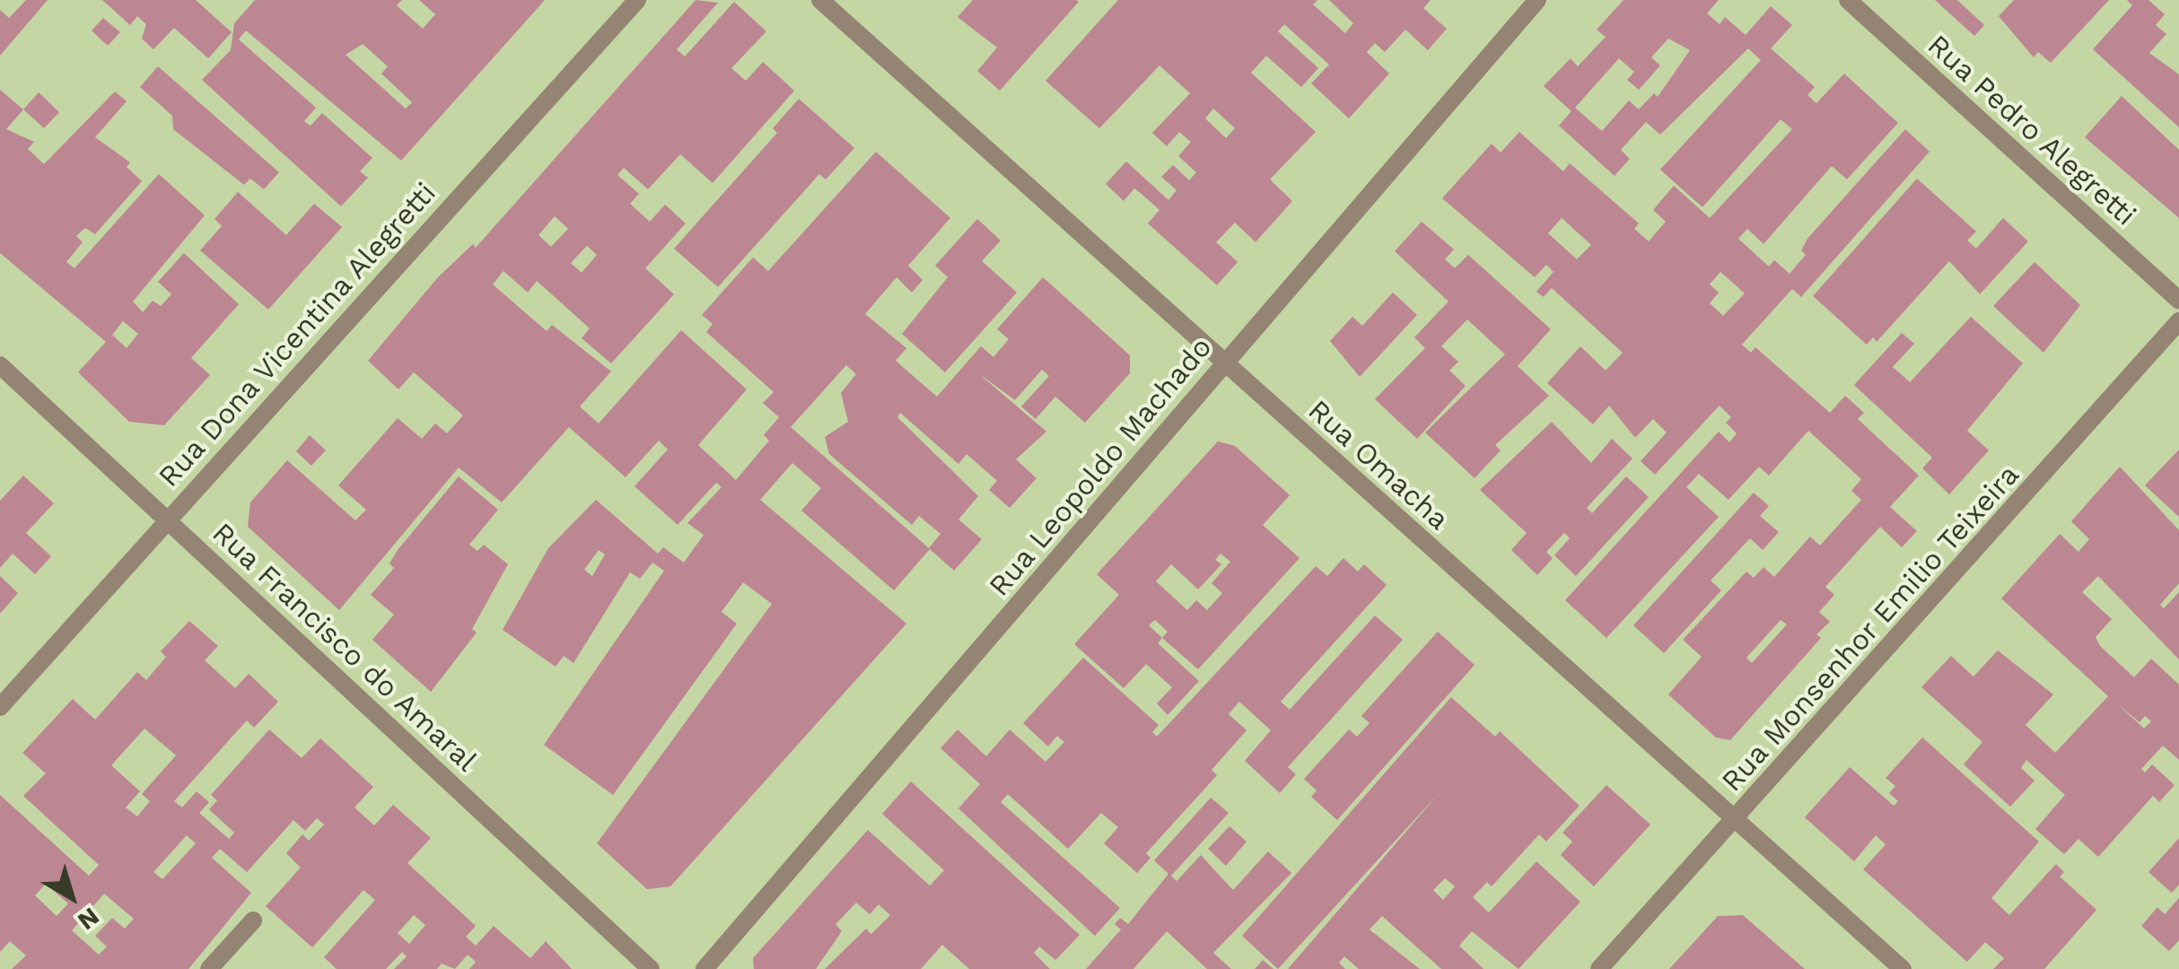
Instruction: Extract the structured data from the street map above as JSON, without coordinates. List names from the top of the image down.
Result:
{
  "streets": {
    "street": [
      "Rua Pedro Alegretti",
      "Rua Dona Vicentina Alegretti",
      "Rua Omacha",
      "Rua Leopoldo Machado",
      "Rua Monsenhor Emilio Teixeira",
      "Rua Francisco do Amaral"
    ]
  },
  "crossings": [
    ["Rua Dona Vicentina Alegretti", "Rua Francisco do Amaral"],
    ["Rua Omacha", "Rua Leopoldo Machado"],
    ["Rua Omacha", "Rua Monsenhor Emilio Teixeira"]
  ],
  "north": "bottom right"
}
